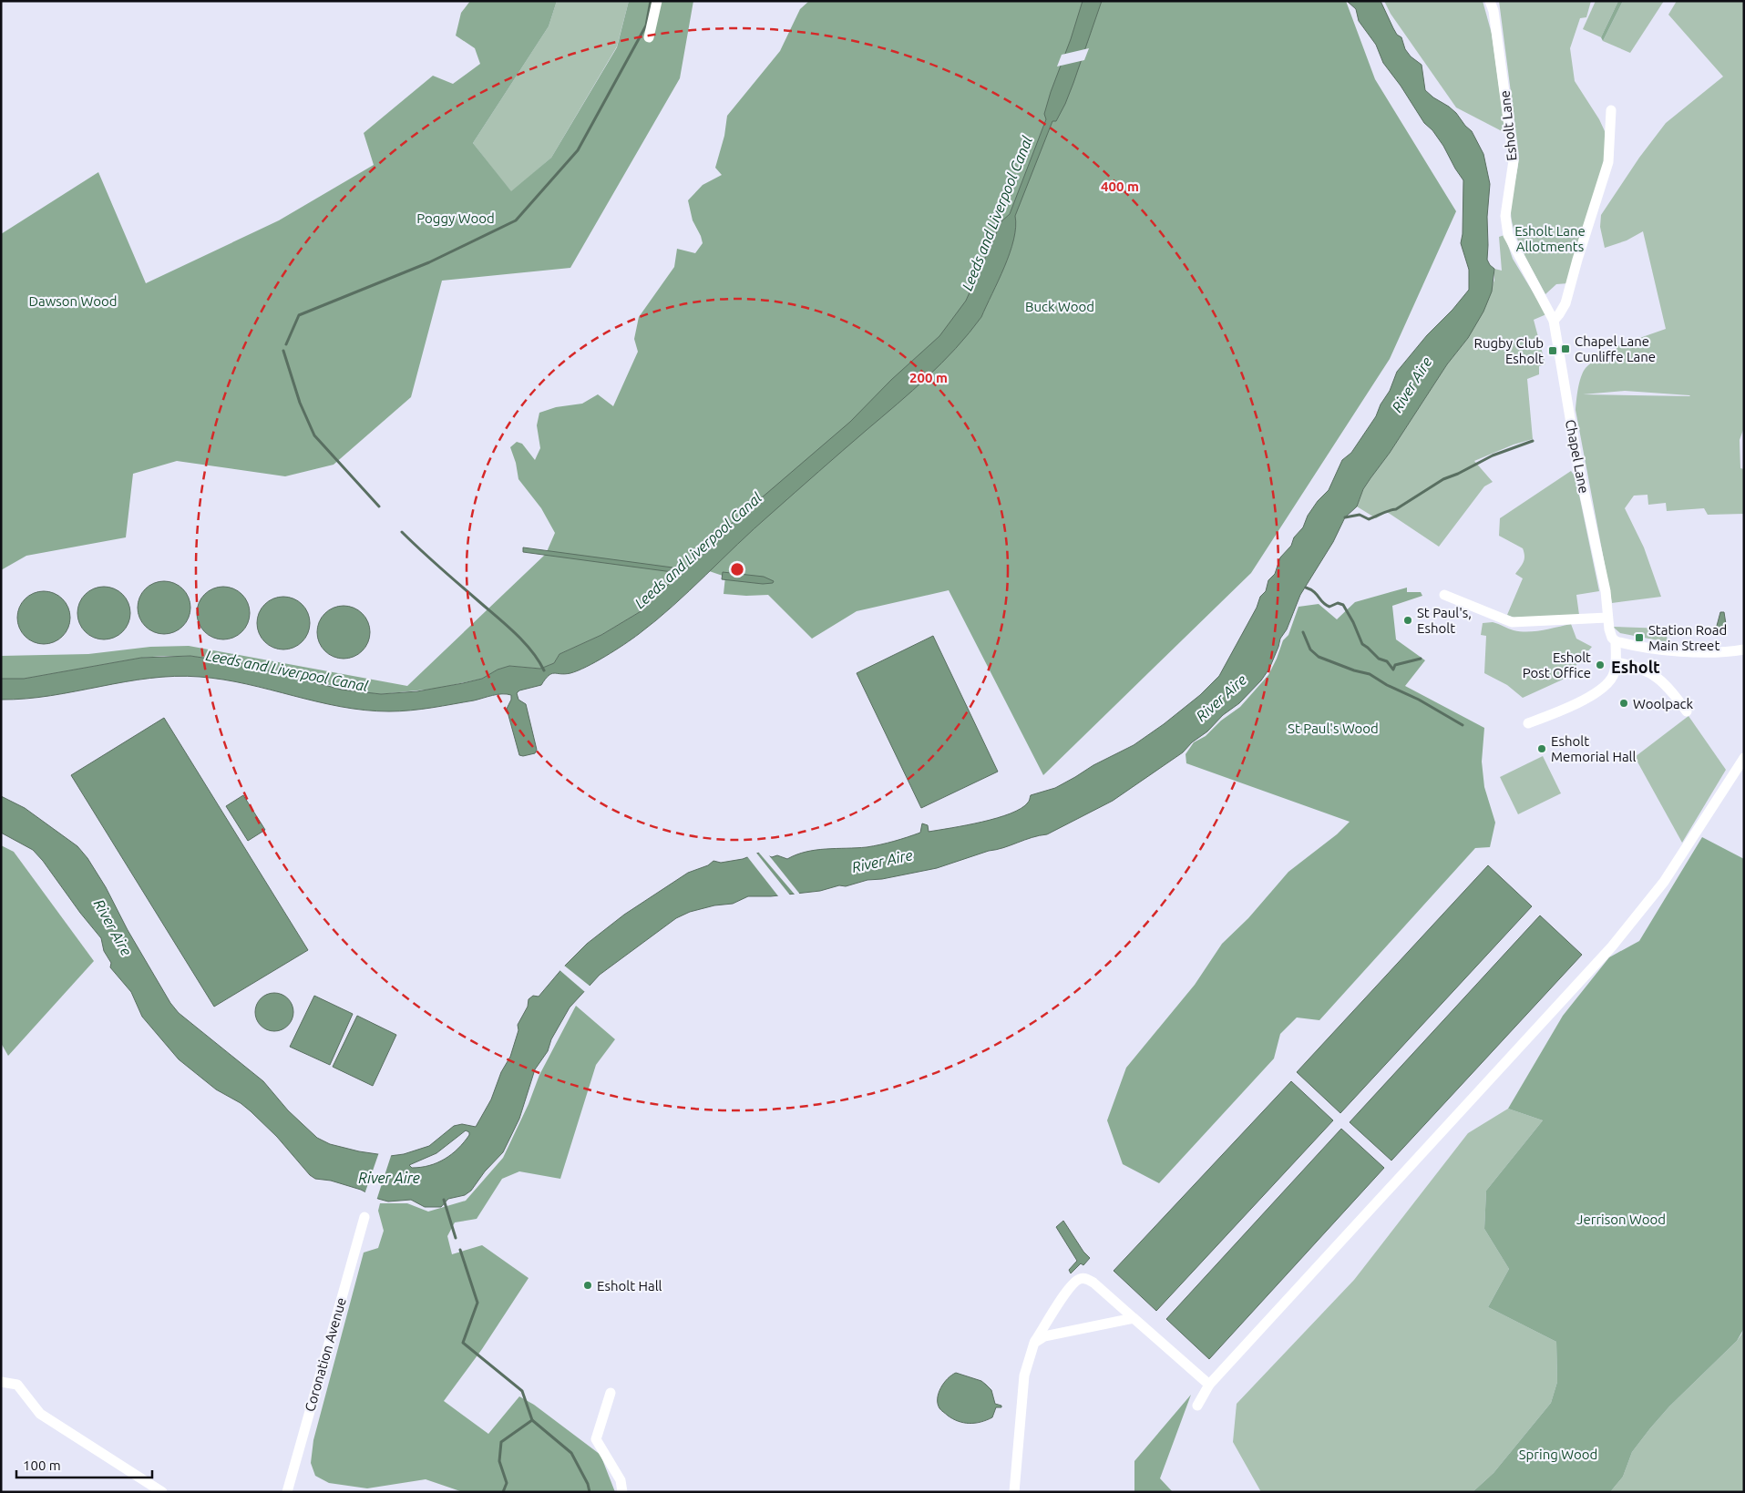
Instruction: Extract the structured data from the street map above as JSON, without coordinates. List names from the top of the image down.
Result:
{
  "streets": {
    "street": ["Esholt Lane", "Chapel Lane", "Coronation Avenue"]
  },
  "crossings": [
    ["Esholt Lane", "Chapel Lane"]
  ],
  "districts": ["Esholt"],
  "water": ["Leeds and Liverpool Canal", "River Aire"],
  "parks": [
    "Poggy Wood",
    "Esholt Lane Allotments",
    "Dawson Wood",
    "Buck Wood",
    "St Paul's Wood",
    "Jerrison Wood",
    "Spring Wood"
  ],
  "places": {
    "transit": ["Chapel Lane Cunliffe Lane", "Rugby Club Esholt", "Station Road Main Street"],
    "other": [
      "St Paul's, Esholt",
      "Esholt Post Office",
      "Woolpack",
      "Esholt Memorial Hall",
      "Esholt Hall"
    ]
  },
  "scale_bar": "100 m",
  "rings": ["400 m", "200 m"]
}
